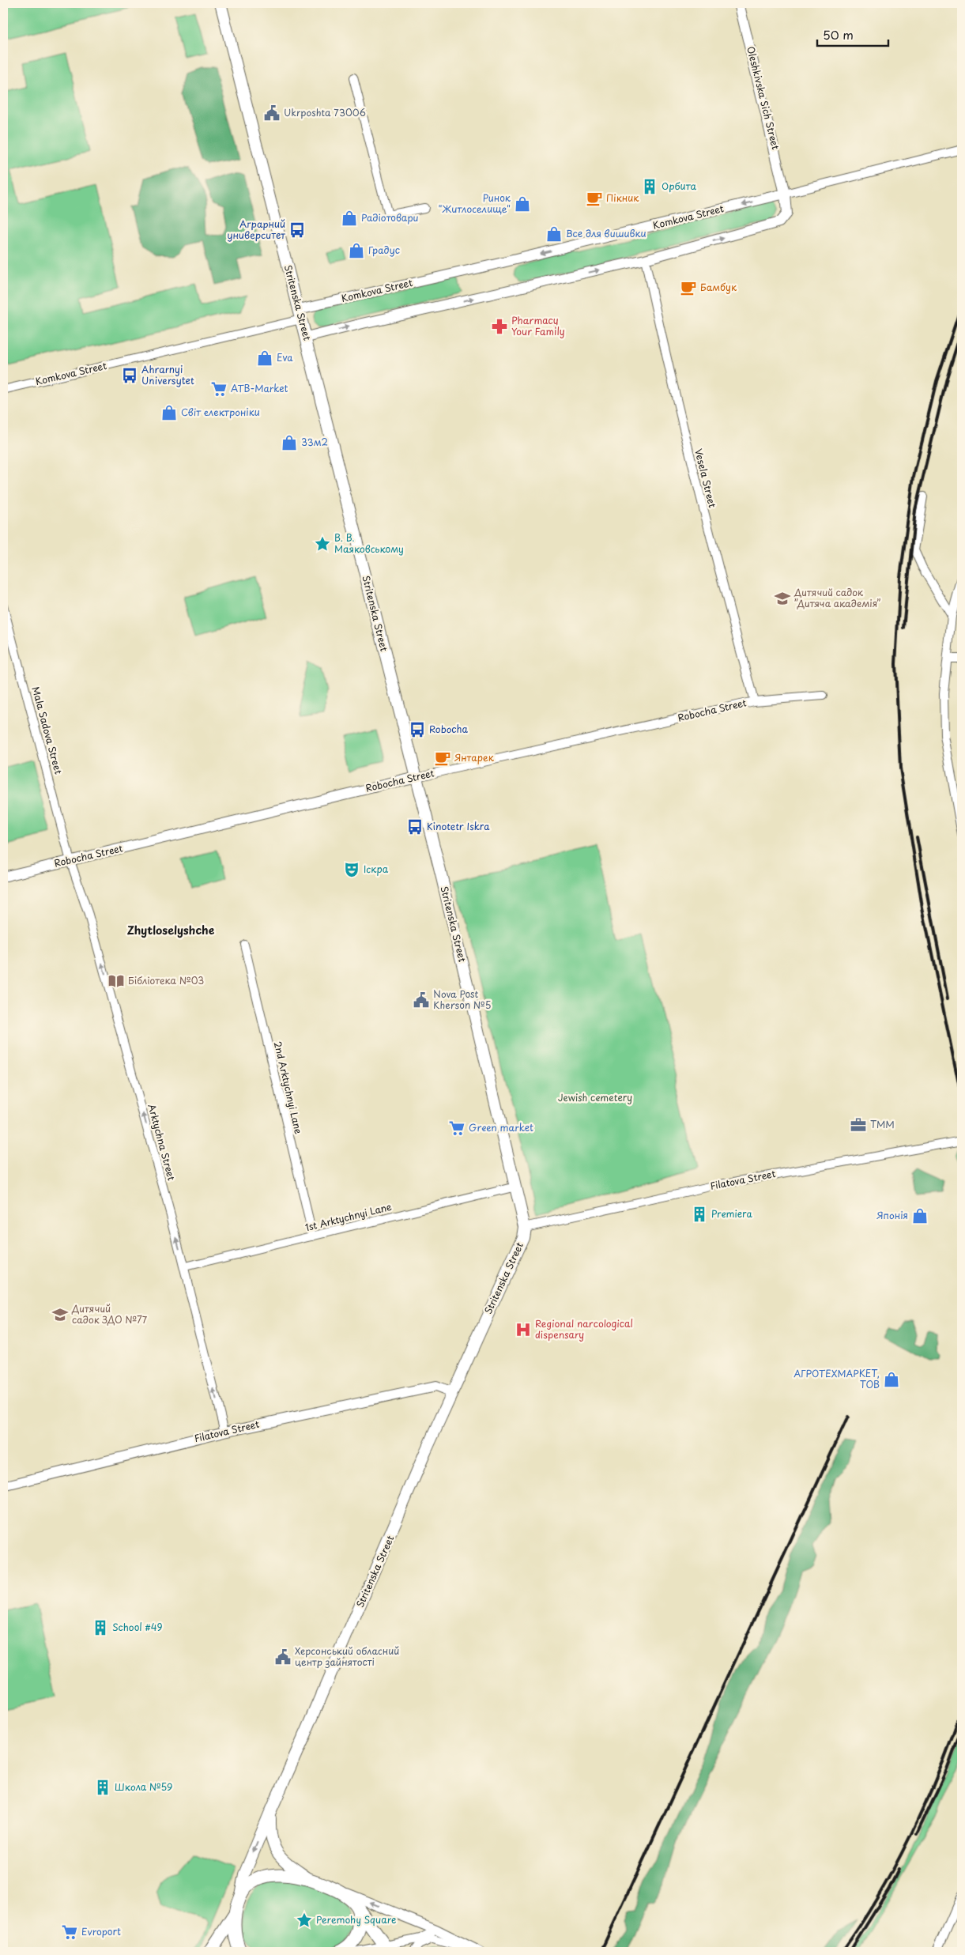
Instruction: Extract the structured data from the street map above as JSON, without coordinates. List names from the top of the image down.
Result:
{
  "streets": {
    "main road": ["Stritenska Street"],
    "street": [
      "Oleshkivska Sich Street",
      "Komkova Street",
      "Vesela Street",
      "Robocha Street",
      "Mala Sadova Street",
      "2nd Arktychnyi Lane",
      "Arktychna Street",
      "Filatova Street",
      "1st Arktychnyi Lane"
    ]
  },
  "crossings": [
    ["Oleshkivska Sich Street", "Komkova Street"],
    ["Oleshkivska Sich Street", "Vesela Street"],
    ["Komkova Street", "Stritenska Street"],
    ["Stritenska Street", "Robocha Street"],
    ["Stritenska Street", "Filatova Street"],
    ["Stritenska Street", "1st Arktychnyi Lane"],
    ["Vesela Street", "Robocha Street"],
    ["Robocha Street", "Mala Sadova Street"],
    ["Robocha Street", "Arktychna Street"],
    ["Mala Sadova Street", "Arktychna Street"],
    ["2nd Arktychnyi Lane", "1st Arktychnyi Lane"],
    ["Arktychna Street", "Filatova Street"],
    ["Arktychna Street", "1st Arktychnyi Lane"]
  ],
  "one_way": ["Oleshkivska Sich Street", "Arktychna Street"],
  "districts": ["Zhytloselyshche"],
  "parks": ["Jewish cemetery"],
  "places": {
    "public building": ["Ukrposhta 73006", "Nova Post Kherson №5", "Херсонський обласний центр зайнятості"],
    "building": [
      "Орбита",
      "Premiera",
      "School #49",
      "Школа №59"
    ],
    "cafe": ["Пікник", "Бамбук", "Янтарек"],
    "shop": [
      "Ринок \"Житлоселище\"",
      "Радіотовари",
      "Все для вишивки",
      "Градус",
      "Eva",
      "Світ електроніки",
      "33м2",
      "Японія",
      "АГРОТЕХМАРКЕТ, ТОВ"
    ],
    "bus stop": [
      "Аграрний университет",
      "Ahrarnyi Universytet",
      "Robocha",
      "Kinotetr Iskra"
    ],
    "pharmacy": ["Pharmacy Your Family"],
    "supermarket": ["ATB-Market", "Green market", "Evroport"],
    "place": ["В. В. Маяковському", "Peremohy Square"],
    "school or university": ["Дитячий садок ”Дитяча академія”", "Дитячий садок ЗДО №77"],
    "theatre": ["Іскра"],
    "library": ["Бібліотека №03"],
    "office": ["TMM"],
    "hospital": ["Regional narcological dispensary"]
  },
  "scale_bar": "50 m"
}
